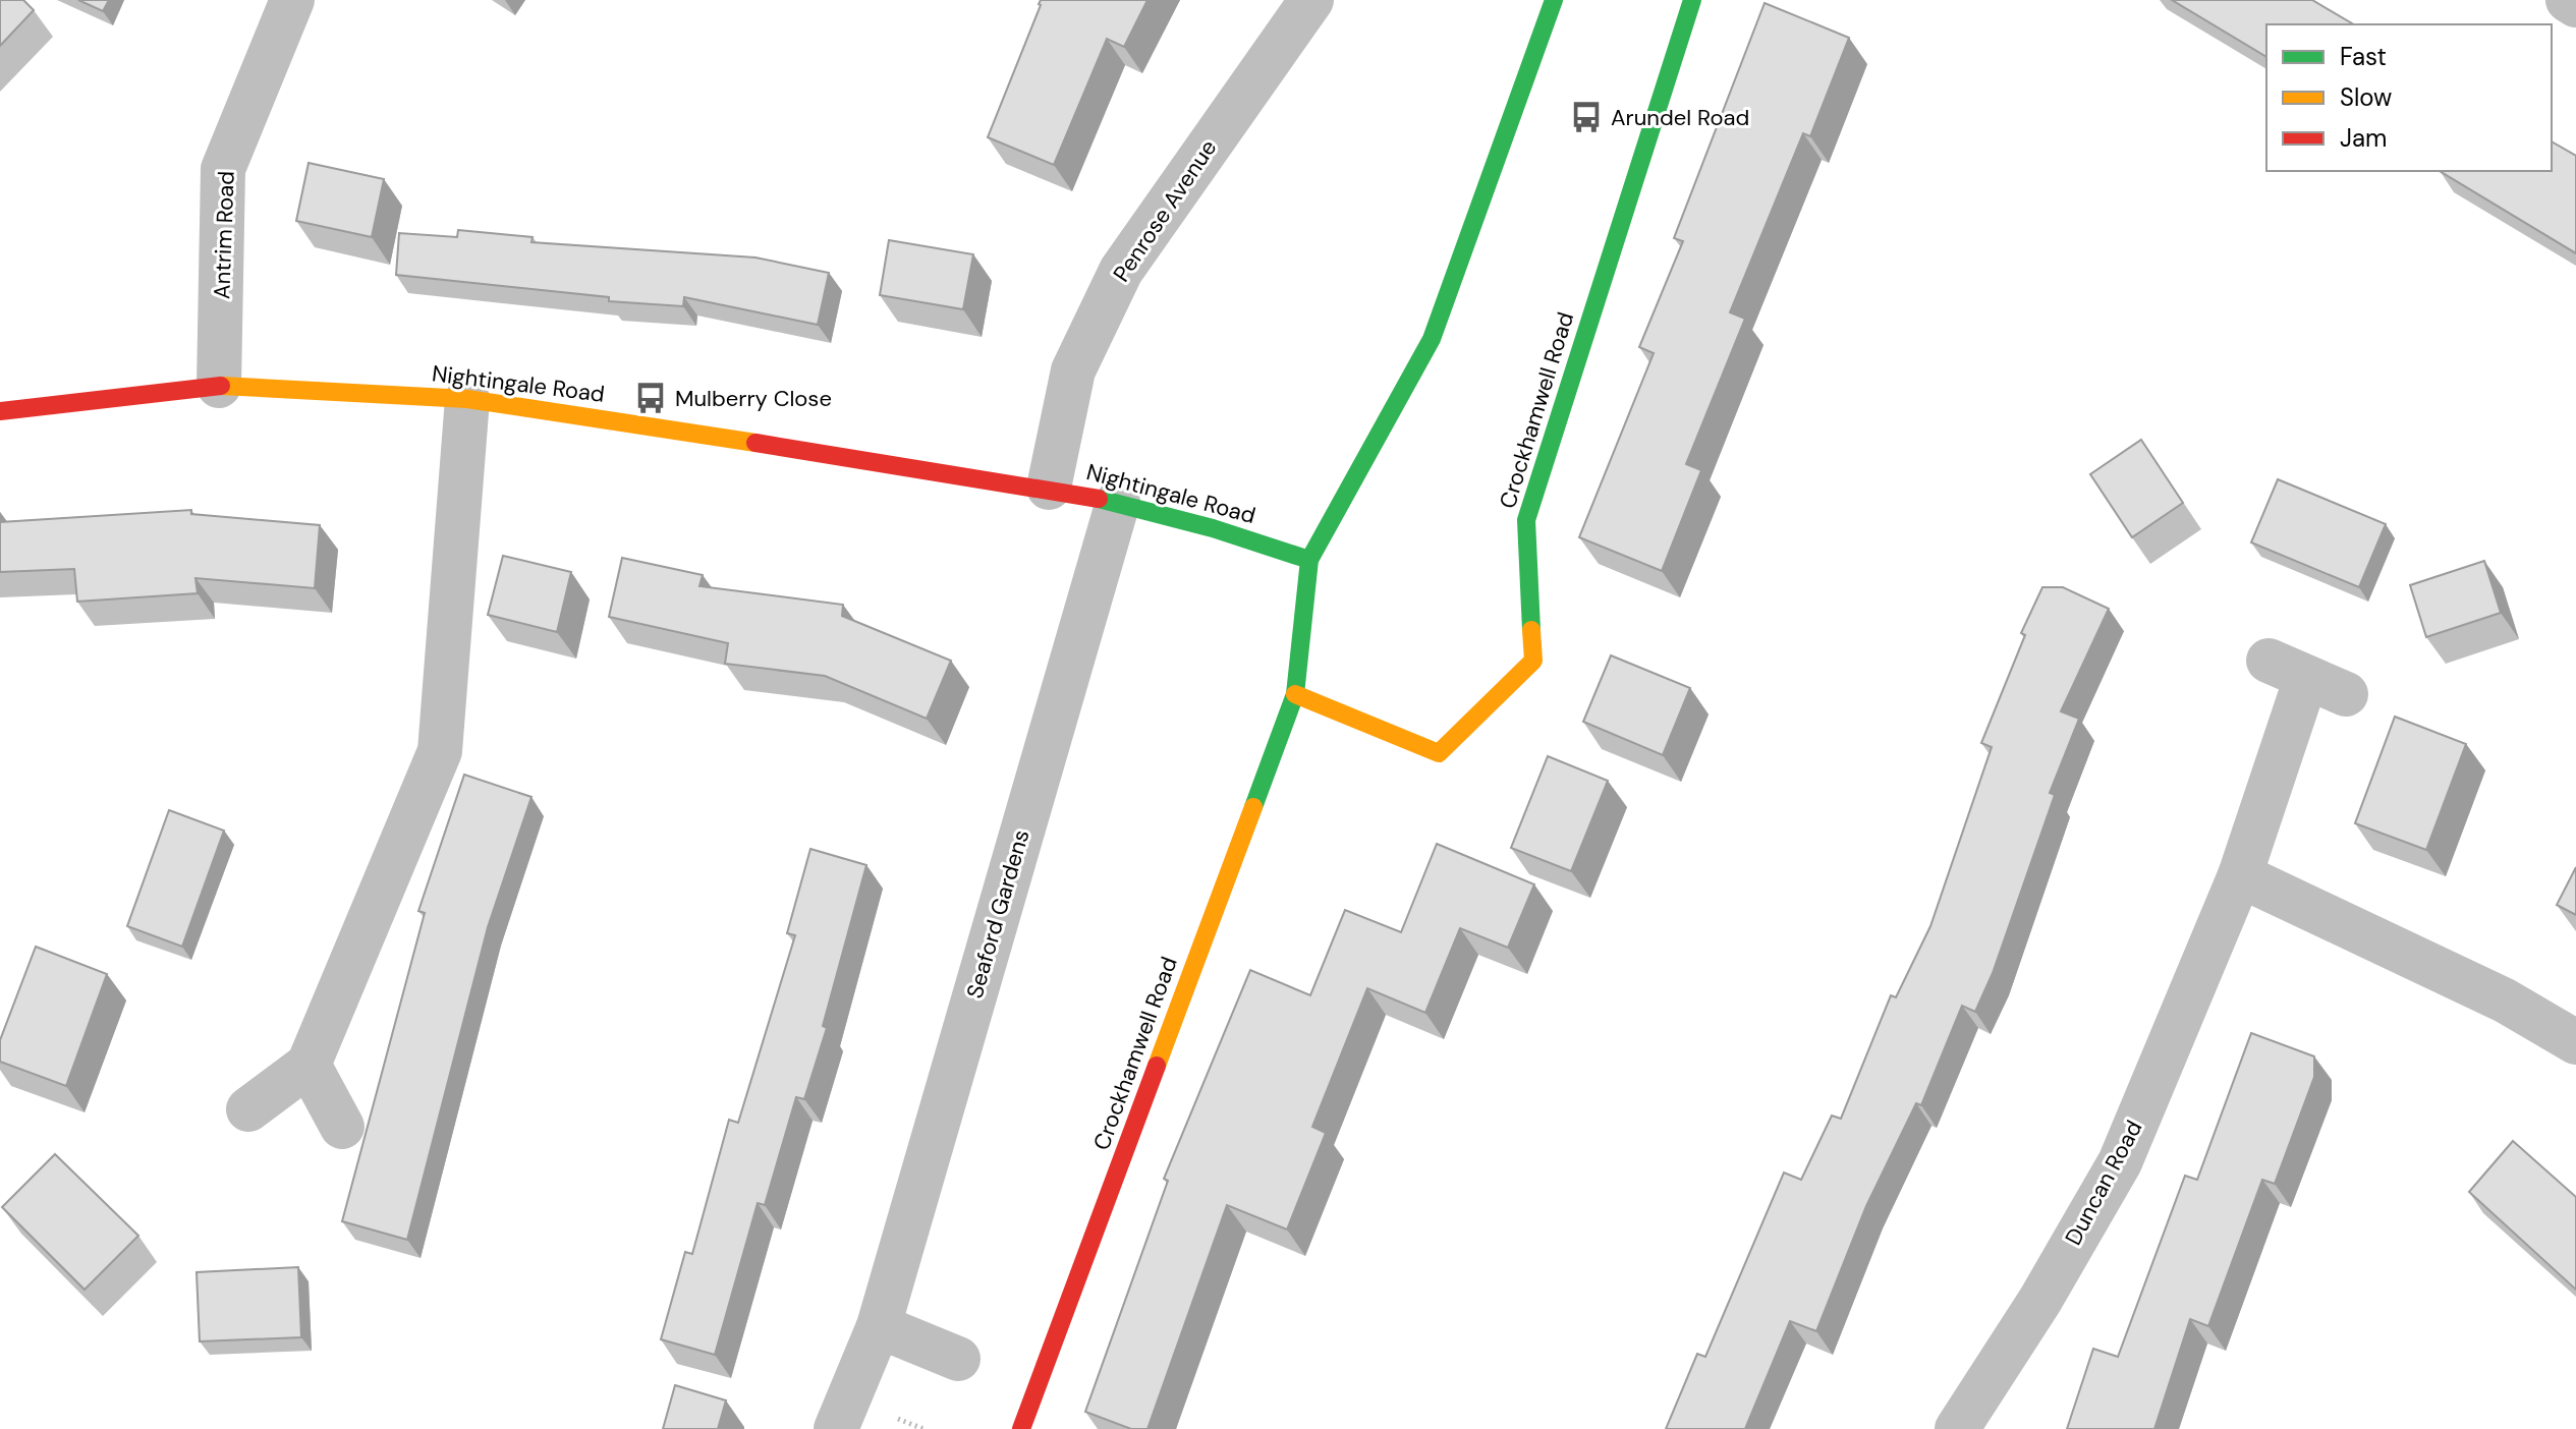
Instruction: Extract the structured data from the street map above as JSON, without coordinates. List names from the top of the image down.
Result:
{
  "streets": {
    "street": [
      "Penrose Avenue",
      "Antrim Road",
      "Nightingale Road",
      "Crockhamwell Road",
      "Seaford Gardens",
      "Duncan Road"
    ]
  },
  "crossings": [
    ["Penrose Avenue", "Nightingale Road"],
    ["Antrim Road", "Nightingale Road"],
    ["Nightingale Road", "Crockhamwell Road"],
    ["Nightingale Road", "Seaford Gardens"]
  ],
  "places": {
    "bus stop": ["Arundel Road", "Mulberry Close"]
  },
  "legend": ["Fast", "Slow", "Jam"]
}
